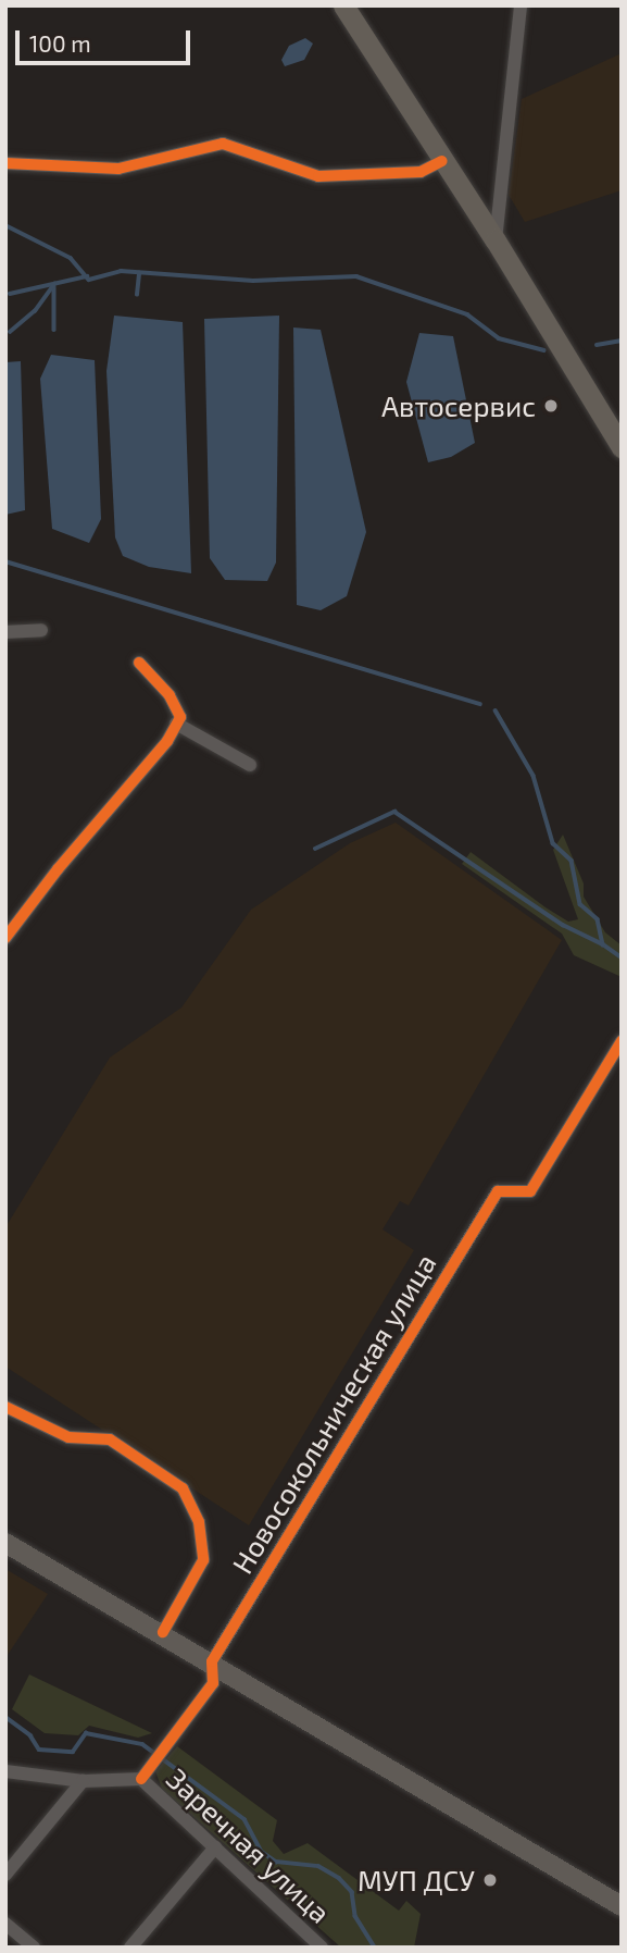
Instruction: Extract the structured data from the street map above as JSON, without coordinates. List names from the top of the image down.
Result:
{
  "streets": {
    "street": ["Новосокольническая улица", "Заречная улица"]
  },
  "crossings": [
    ["Новосокольническая улица", "Заречная улица"]
  ],
  "places": ["Автосервис", "МУП ДСУ"],
  "scale_bar": "100 m"
}
